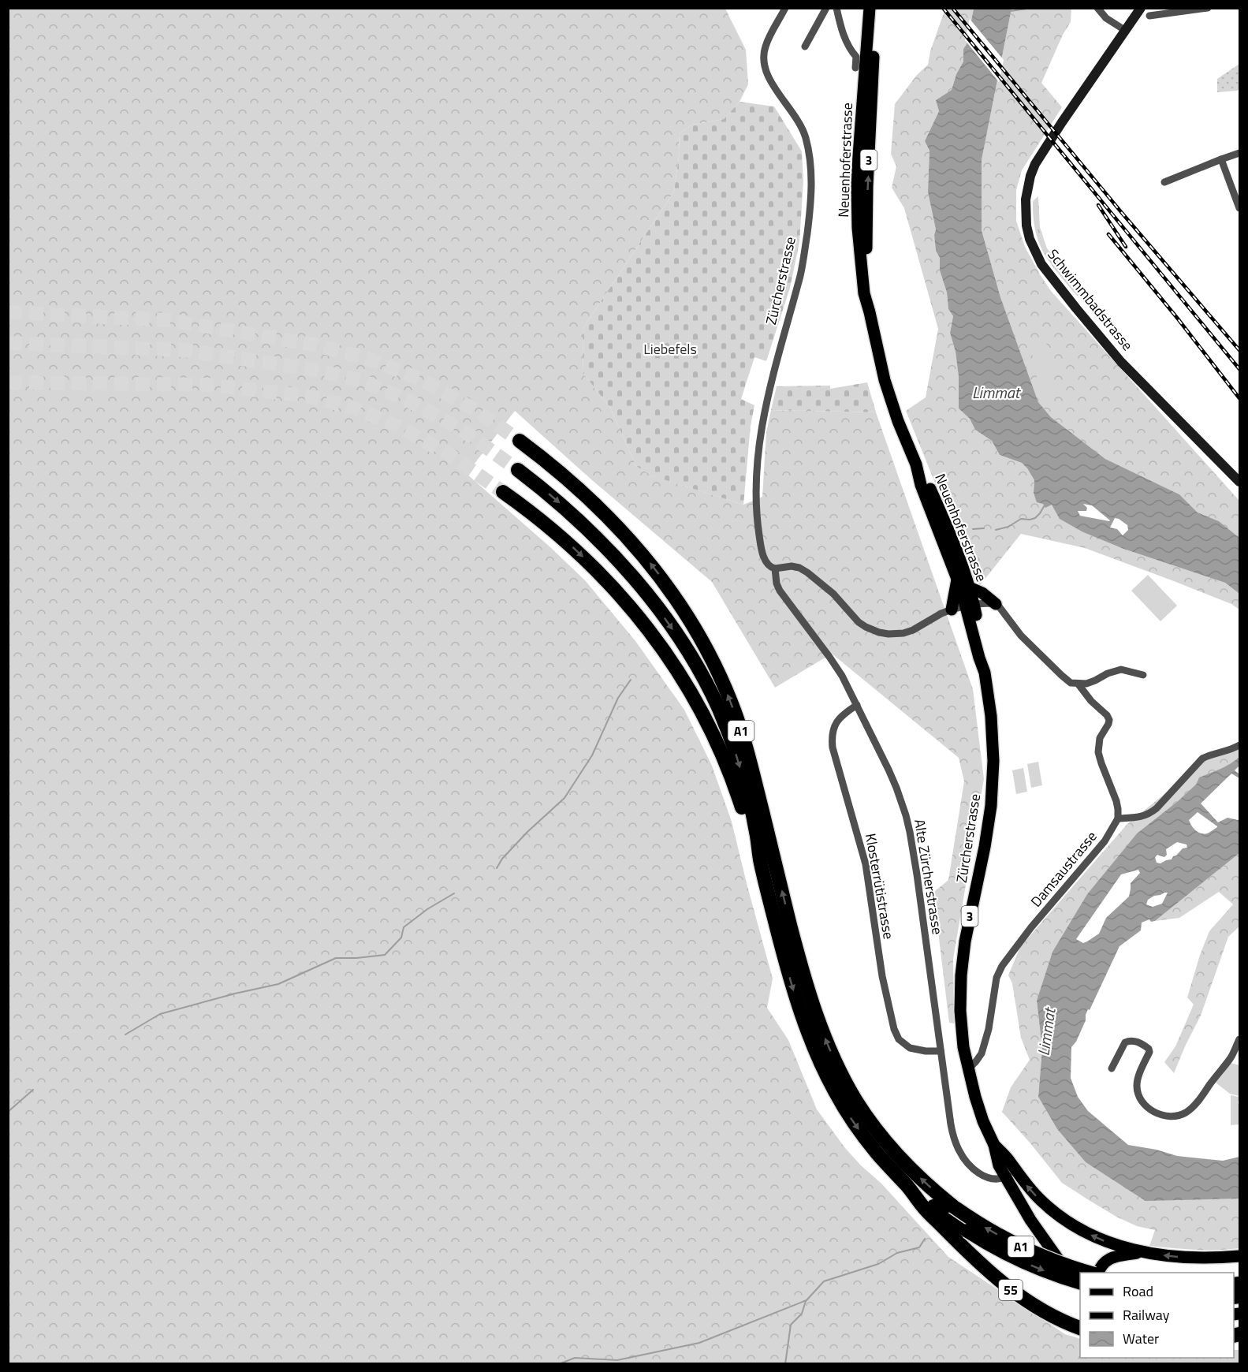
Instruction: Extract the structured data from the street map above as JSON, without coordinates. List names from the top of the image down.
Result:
{
  "streets": {
    "highway": ["A1", "55"],
    "main road": [
      "Neuenhoferstrasse",
      "3",
      "Zürcherstrasse",
      "Schwimmbadstrasse"
    ],
    "street": ["Damsaustrasse", "Alte Zürcherstrasse", "Klosterrütistrasse"]
  },
  "crossings": [
    ["Neuenhoferstrasse", "Zürcherstrasse"],
    ["3", "Zürcherstrasse"],
    ["3", "Alte Zürcherstrasse"],
    ["Zürcherstrasse", "Damsaustrasse"],
    ["Zürcherstrasse", "Alte Zürcherstrasse"],
    ["A1", "55"],
    ["Alte Zürcherstrasse", "Klosterrütistrasse"]
  ],
  "water": ["Limmat"],
  "parks": ["Liebefels"],
  "legend": ["Road", "Railway", "Water"]
}
